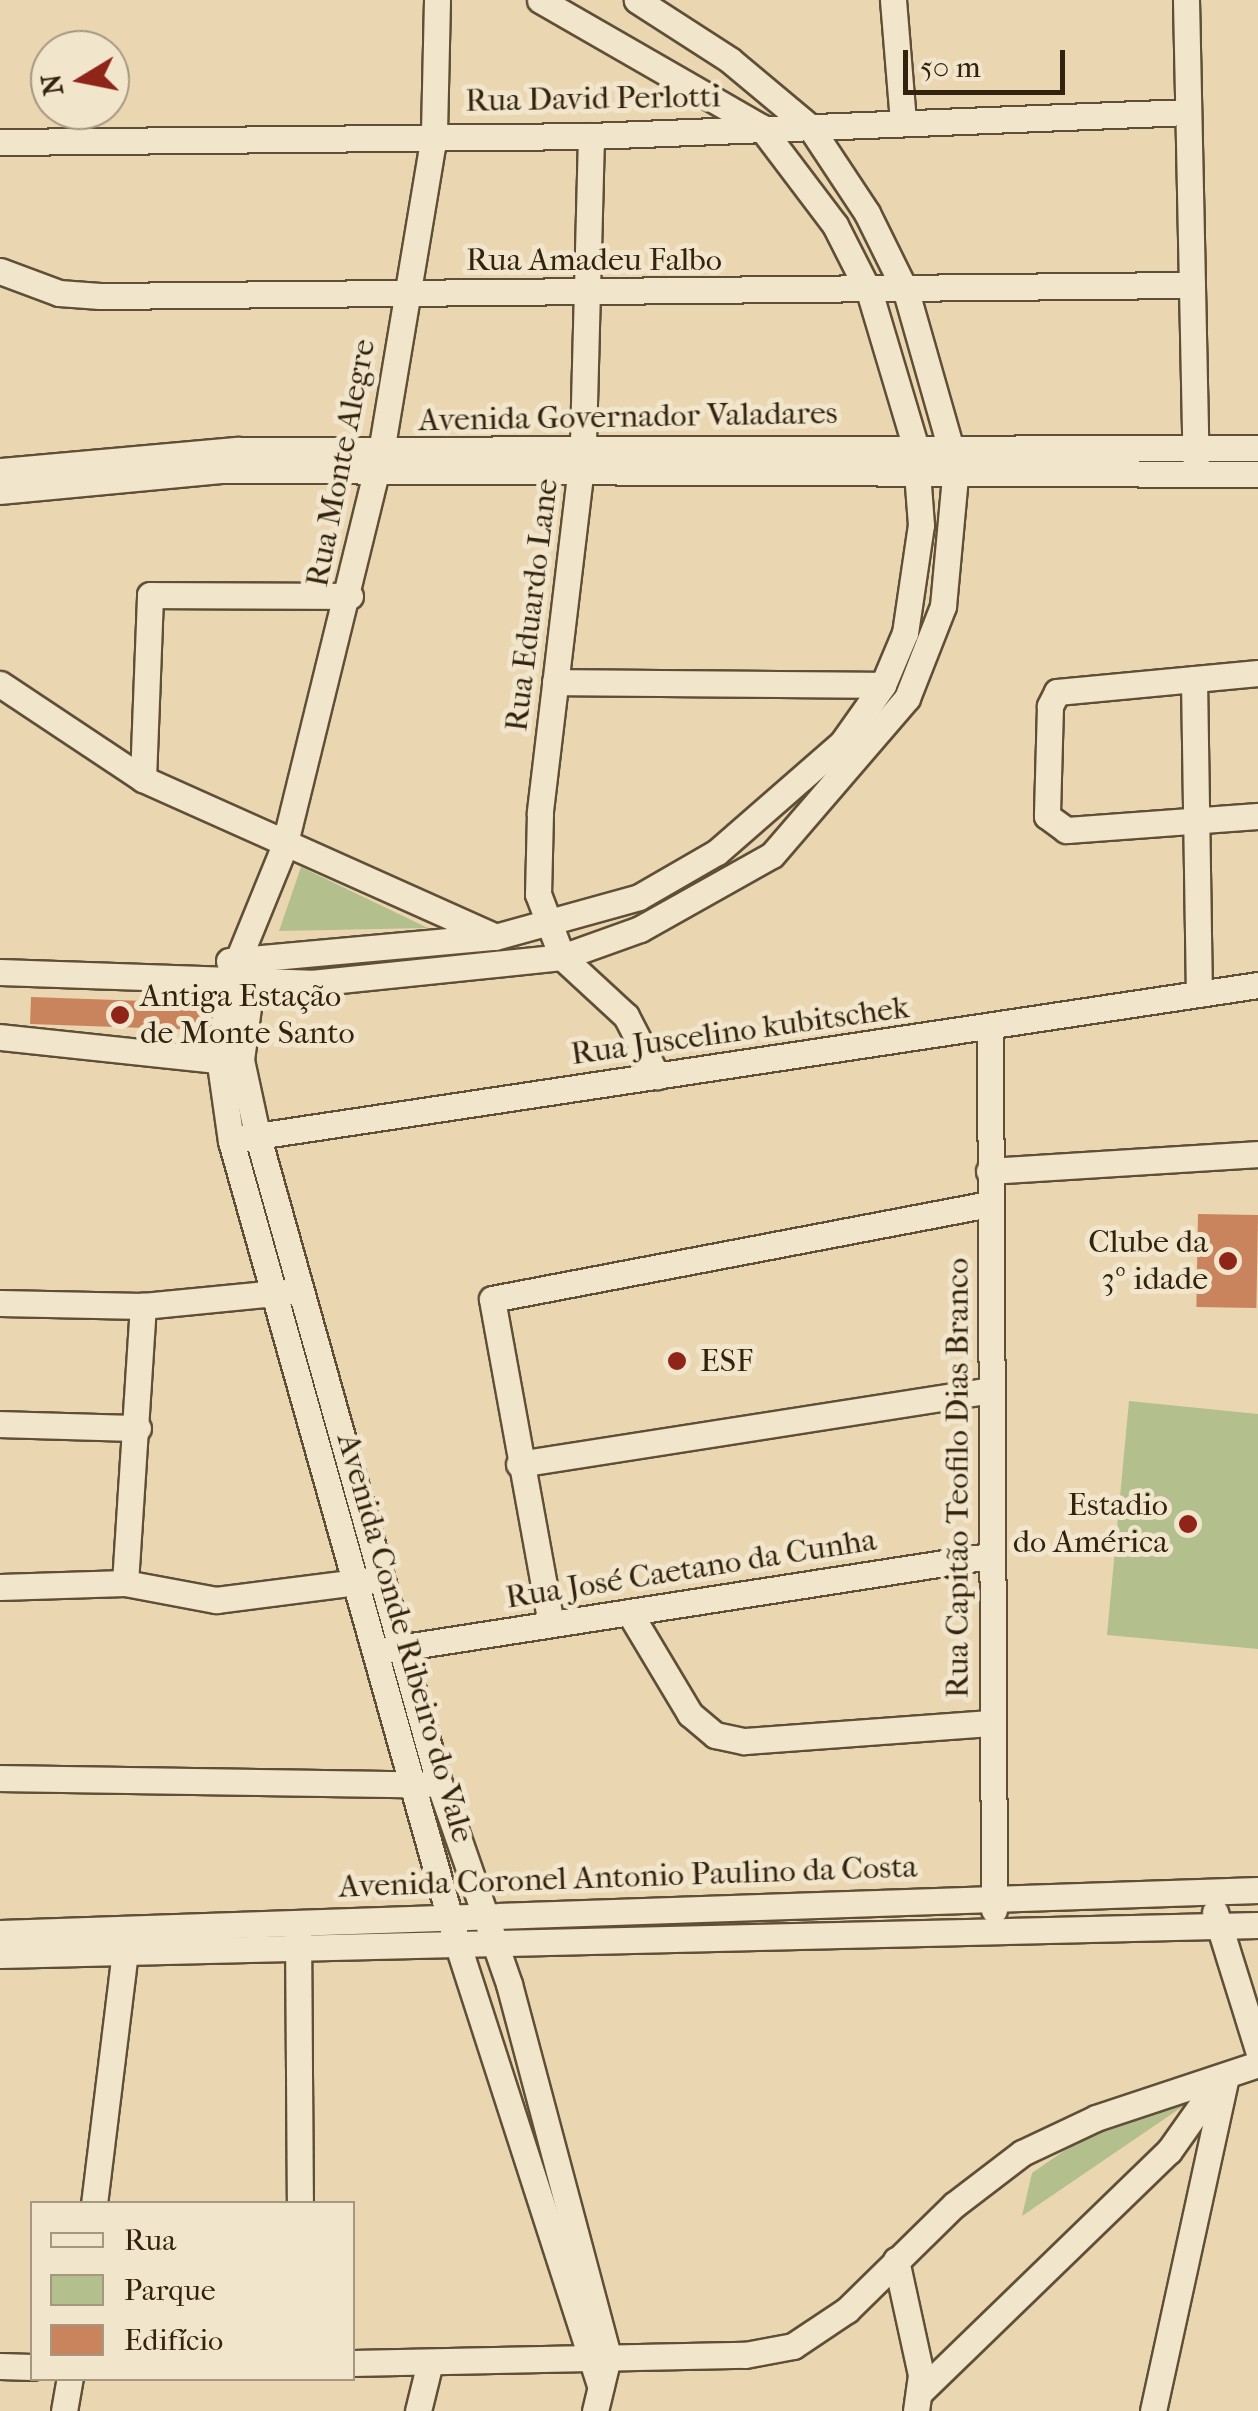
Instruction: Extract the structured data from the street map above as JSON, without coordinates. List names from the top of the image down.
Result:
{
  "streets": {
    "street": [
      "Rua David Perlotti",
      "Rua Amadeu Falbo",
      "Avenida Governador Valadares",
      "Rua Monte Alegre",
      "Rua Eduardo Lane",
      "Rua Juscelino kubitschek",
      "Rua Capitão Teofilo Dias Branco",
      "Rua José Caetano da Cunha",
      "Avenida Conde Ribeiro do Vale",
      "Avenida Coronel Antonio Paulino da Costa"
    ]
  },
  "crossings": [
    ["Rua David Perlotti", "Rua Monte Alegre"],
    ["Rua David Perlotti", "Rua Eduardo Lane"],
    ["Rua Amadeu Falbo", "Rua Monte Alegre"],
    ["Rua Amadeu Falbo", "Rua Eduardo Lane"],
    ["Avenida Governador Valadares", "Rua Monte Alegre"],
    ["Avenida Governador Valadares", "Rua Eduardo Lane"],
    ["Rua Monte Alegre", "Avenida Conde Ribeiro do Vale"],
    ["Rua Juscelino kubitschek", "Rua Capitão Teofilo Dias Branco"],
    ["Rua Juscelino kubitschek", "Avenida Conde Ribeiro do Vale"],
    ["Rua Capitão Teofilo Dias Branco", "Rua José Caetano da Cunha"],
    ["Rua Capitão Teofilo Dias Branco", "Avenida Coronel Antonio Paulino da Costa"],
    ["Rua José Caetano da Cunha", "Avenida Conde Ribeiro do Vale"],
    ["Avenida Conde Ribeiro do Vale", "Avenida Coronel Antonio Paulino da Costa"]
  ],
  "places": [
    "Antiga Estação de Monte Santo",
    "Clube da 3º idade",
    "ESF",
    "Estadio do América"
  ],
  "legend": ["Rua", "Parque", "Edifício"],
  "scale_bar": "50 m",
  "north": "left"
}
